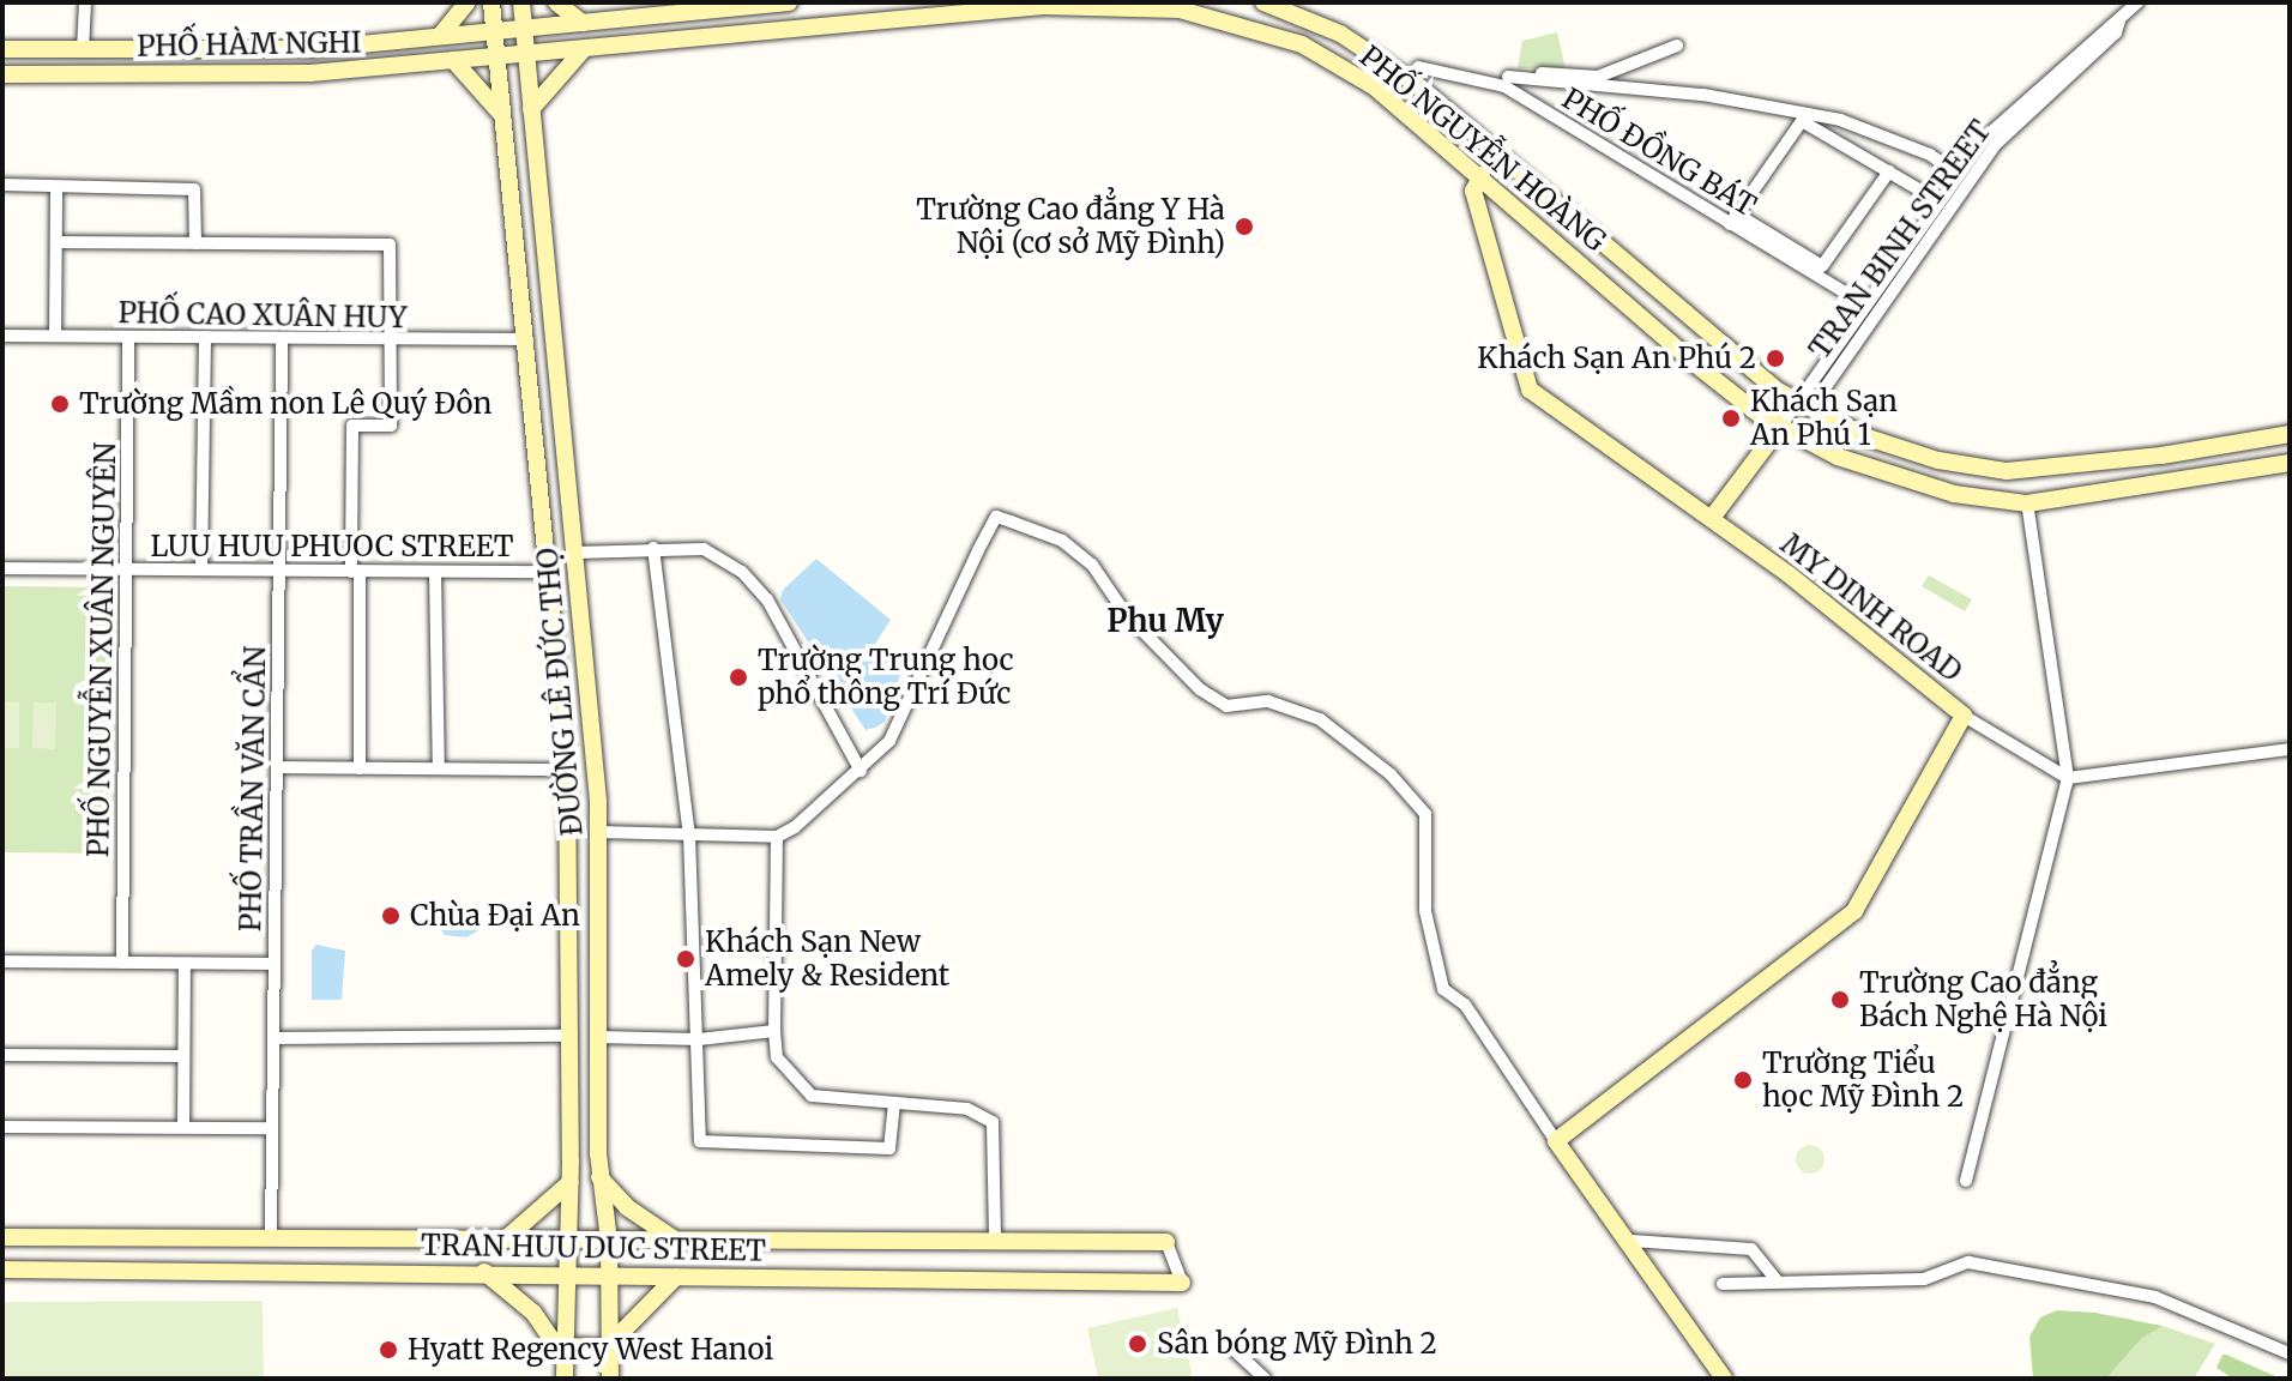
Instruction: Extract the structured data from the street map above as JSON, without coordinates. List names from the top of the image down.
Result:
{
  "streets": {
    "main road": [
      "PHỐ HÀM NGHI",
      "PHỐ NGUYỄN HOÀNG",
      "TRAN BINH STREET",
      "MY DINH ROAD",
      "ĐƯỜNG LÊ ĐỨC THỌ",
      "TRAN HUU DUC STREET"
    ],
    "street": [
      "PHỐ ĐỒNG BÁT",
      "PHỐ CAO XUÂN HUY",
      "LUU HUU PHUOC STREET",
      "PHỐ NGUYỄN XUÂN NGUYÊN",
      "PHỐ TRẦN VĂN CẨN"
    ]
  },
  "crossings": [
    ["PHỐ HÀM NGHI", "PHỐ NGUYỄN HOÀNG"],
    ["PHỐ HÀM NGHI", "ĐƯỜNG LÊ ĐỨC THỌ"],
    ["PHỐ NGUYỄN HOÀNG", "TRAN BINH STREET"],
    ["PHỐ NGUYỄN HOÀNG", "MY DINH ROAD"],
    ["PHỐ NGUYỄN HOÀNG", "ĐƯỜNG LÊ ĐỨC THỌ"],
    ["PHỐ ĐỒNG BÁT", "TRAN BINH STREET"],
    ["TRAN BINH STREET", "MY DINH ROAD"],
    ["PHỐ CAO XUÂN HUY", "PHỐ NGUYỄN XUÂN NGUYÊN"],
    ["PHỐ CAO XUÂN HUY", "ĐƯỜNG LÊ ĐỨC THỌ"],
    ["PHỐ CAO XUÂN HUY", "PHỐ TRẦN VĂN CẨN"],
    ["LUU HUU PHUOC STREET", "PHỐ NGUYỄN XUÂN NGUYÊN"],
    ["LUU HUU PHUOC STREET", "ĐƯỜNG LÊ ĐỨC THỌ"],
    ["LUU HUU PHUOC STREET", "PHỐ TRẦN VĂN CẨN"],
    ["ĐƯỜNG LÊ ĐỨC THỌ", "TRAN HUU DUC STREET"],
    ["PHỐ TRẦN VĂN CẨN", "TRAN HUU DUC STREET"]
  ],
  "districts": ["Phu My"],
  "places": [
    "Trường Cao đẳng Y Hà Nội (cơ sở Mỹ Đình)",
    "Khách Sạn An Phú 2",
    "Trường Mầm non Lê Quý Đôn",
    "Khách Sạn An Phú 1",
    "Trường Trung học phổ thông Trí Đức",
    "Chùa Đại An",
    "Khách Sạn New Amely & Resident",
    "Trường Cao đẳng Bách Nghệ Hà Nội",
    "Trường Tiểu học Mỹ Đình 2",
    "Sân bóng Mỹ Đình 2",
    "Hyatt Regency West Hanoi"
  ]
}
